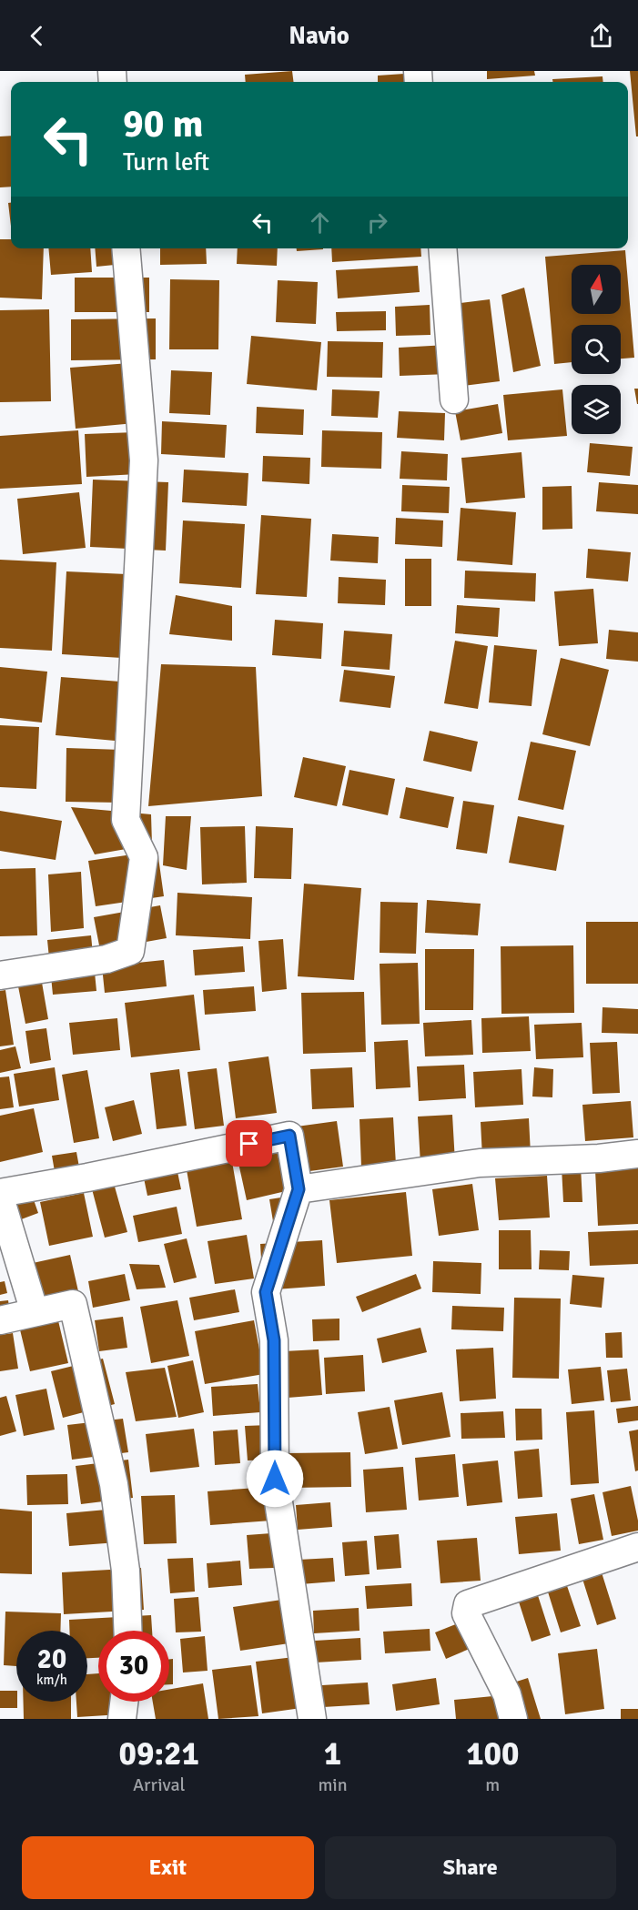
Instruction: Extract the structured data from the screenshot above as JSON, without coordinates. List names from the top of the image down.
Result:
{
  "north": "top",
  "page": {
    "header": "Navio",
    "turn": ["90 m", "Turn left"],
    "speed": "20 km/h",
    "limit": "30",
    "eta": [
      "09:21",
      "Arrival",
      "1",
      "min",
      "100",
      "m"
    ],
    "buttons": ["Exit", "Share"]
  }
}
